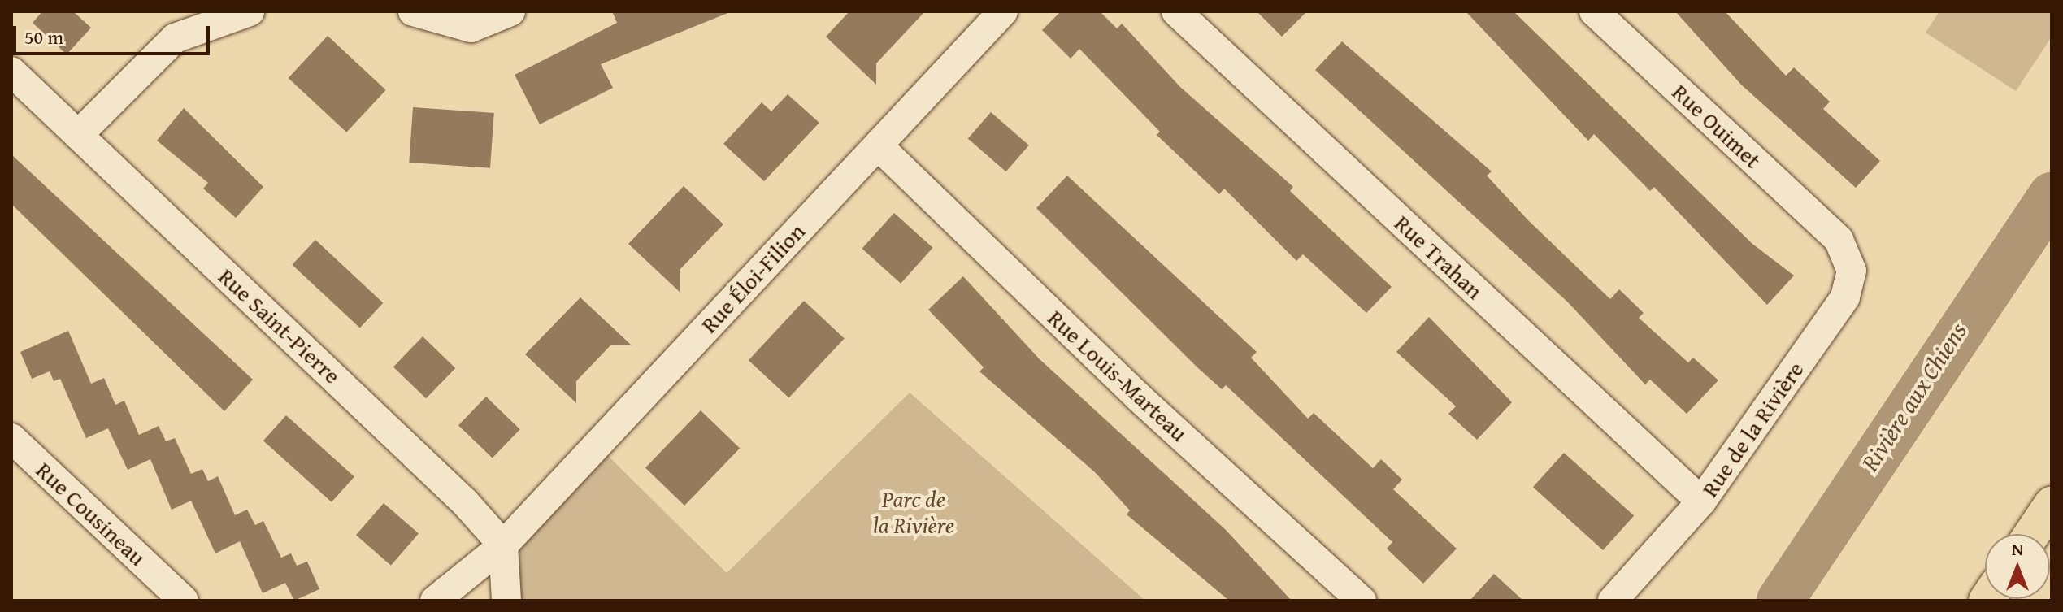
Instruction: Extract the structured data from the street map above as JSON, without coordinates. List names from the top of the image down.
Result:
{
  "streets": {
    "street": [
      "Rue Ouimet",
      "Rue Trahan",
      "Rue Éloi-Filion",
      "Rue Saint-Pierre",
      "Rue Louis-Marteau",
      "Rue de la Rivière",
      "Rue Cousineau"
    ]
  },
  "crossings": [
    ["Rue Ouimet", "Rue de la Rivière"],
    ["Rue Trahan", "Rue de la Rivière"],
    ["Rue Éloi-Filion", "Rue Saint-Pierre"],
    ["Rue Éloi-Filion", "Rue Louis-Marteau"]
  ],
  "water": ["Rivière aux Chiens"],
  "parks": ["Parc de la Rivière"],
  "scale_bar": "50 m",
  "north": "top"
}
